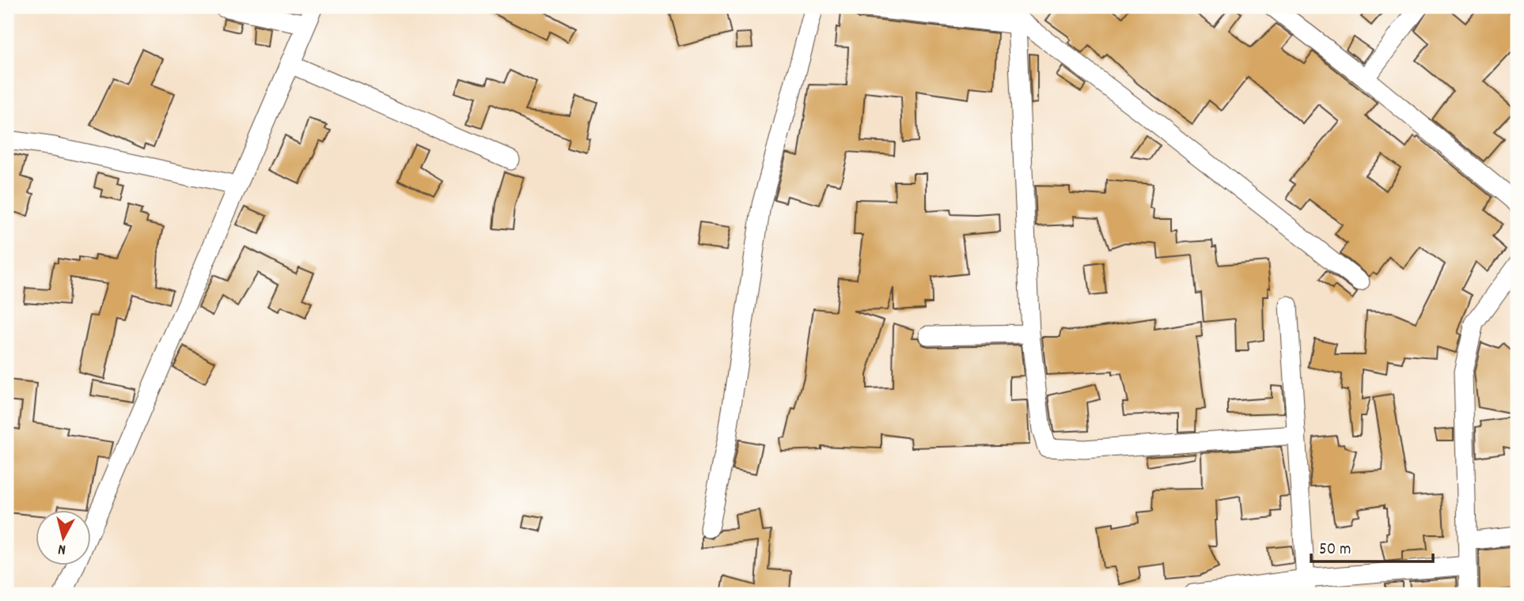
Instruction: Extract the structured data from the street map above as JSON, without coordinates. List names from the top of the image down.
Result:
{
  "scale_bar": "50 m",
  "north": "bottom"
}
